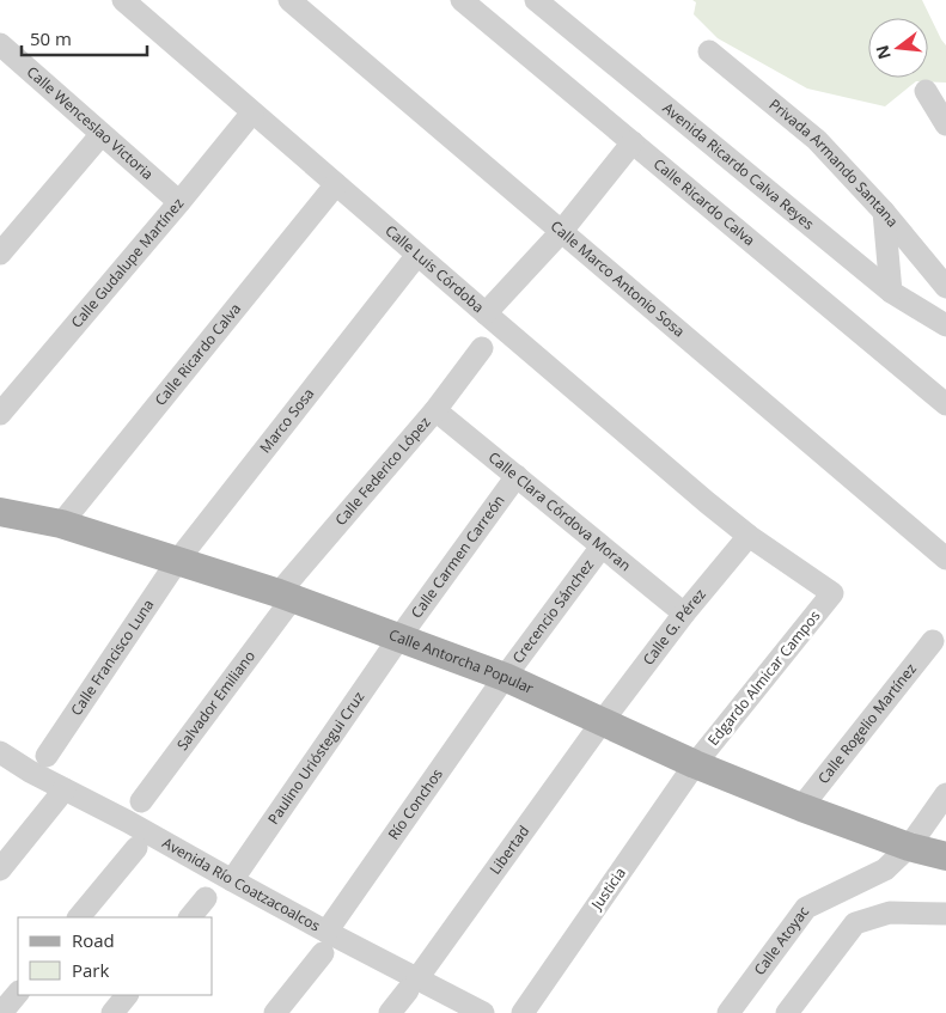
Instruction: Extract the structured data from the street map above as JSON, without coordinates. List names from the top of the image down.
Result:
{
  "streets": {
    "main road": ["Calle Antorcha Popular"],
    "street": [
      "Calle Wenceslao Victoria",
      "Privada Armando Santana",
      "Avenida Ricardo Calva Reyes",
      "Calle Ricardo Calva",
      "Calle Gudalupe Martínez",
      "Calle Luis Córdoba",
      "Calle Marco Antonio Sosa",
      "Marco Sosa",
      "Calle Federico López",
      "Calle Clara Córdova Moran",
      "Calle Carmen Carreón",
      "Crecencio Sánchez",
      "Calle G. Pérez",
      "Calle Francisco Luna",
      "Edgardo Almicar Campos",
      "Salvador Emiliano",
      "Calle Rogelio Martínez",
      "Paulino Urióstegui Cruz",
      "Río Conchos",
      "Libertad",
      "Avenida Río Coatzacoalcos",
      "Justicia",
      "Calle Atoyac"
    ]
  },
  "crossings": [
    ["Calle Wenceslao Victoria", "Calle Gudalupe Martínez"],
    ["Calle Ricardo Calva", "Calle Luis Córdoba"],
    ["Calle Ricardo Calva", "Calle Antorcha Popular"],
    ["Calle Gudalupe Martínez", "Calle Luis Córdoba"],
    ["Calle Luis Córdoba", "Marco Sosa"],
    ["Calle Luis Córdoba", "Calle G. Pérez"],
    ["Calle Luis Córdoba", "Edgardo Almicar Campos"],
    ["Marco Sosa", "Calle Francisco Luna"],
    ["Marco Sosa", "Calle Antorcha Popular"],
    ["Calle Federico López", "Calle Clara Córdova Moran"],
    ["Calle Federico López", "Calle Antorcha Popular"],
    ["Calle Federico López", "Salvador Emiliano"],
    ["Calle Clara Córdova Moran", "Calle Carmen Carreón"],
    ["Calle Clara Córdova Moran", "Crecencio Sánchez"],
    ["Calle Clara Córdova Moran", "Calle G. Pérez"],
    ["Calle Carmen Carreón", "Calle Antorcha Popular"],
    ["Calle Carmen Carreón", "Paulino Urióstegui Cruz"],
    ["Crecencio Sánchez", "Calle Antorcha Popular"],
    ["Crecencio Sánchez", "Río Conchos"],
    ["Calle G. Pérez", "Calle Antorcha Popular"],
    ["Calle G. Pérez", "Libertad"],
    ["Calle Francisco Luna", "Calle Antorcha Popular"],
    ["Calle Antorcha Popular", "Edgardo Almicar Campos"],
    ["Calle Antorcha Popular", "Salvador Emiliano"],
    ["Calle Antorcha Popular", "Calle Rogelio Martínez"],
    ["Calle Antorcha Popular", "Paulino Urióstegui Cruz"],
    ["Calle Antorcha Popular", "Río Conchos"],
    ["Calle Antorcha Popular", "Libertad"],
    ["Calle Antorcha Popular", "Justicia"],
    ["Calle Antorcha Popular", "Calle Atoyac"],
    ["Edgardo Almicar Campos", "Justicia"],
    ["Paulino Urióstegui Cruz", "Avenida Río Coatzacoalcos"],
    ["Río Conchos", "Avenida Río Coatzacoalcos"],
    ["Libertad", "Avenida Río Coatzacoalcos"]
  ],
  "legend": ["Road", "Park"],
  "scale_bar": "50 m",
  "north": "left"
}
